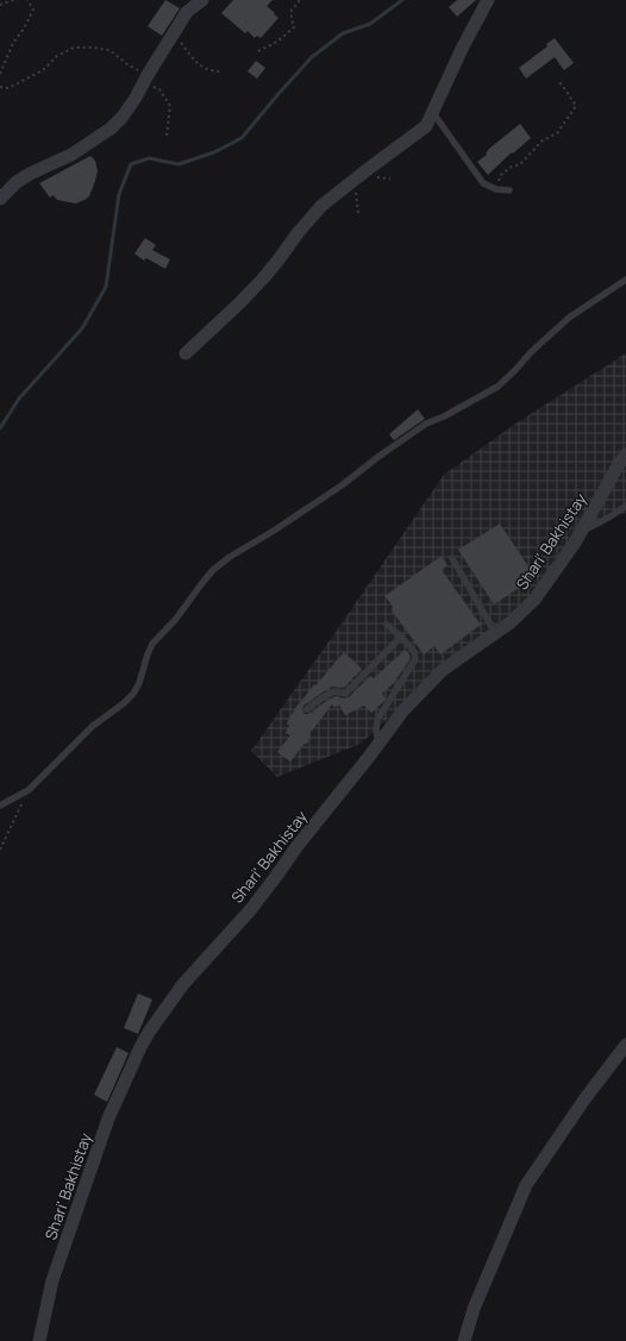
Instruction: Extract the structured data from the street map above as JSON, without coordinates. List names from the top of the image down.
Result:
{
  "streets": {
    "street": ["Shari' Bakhistay"]
  }
}
